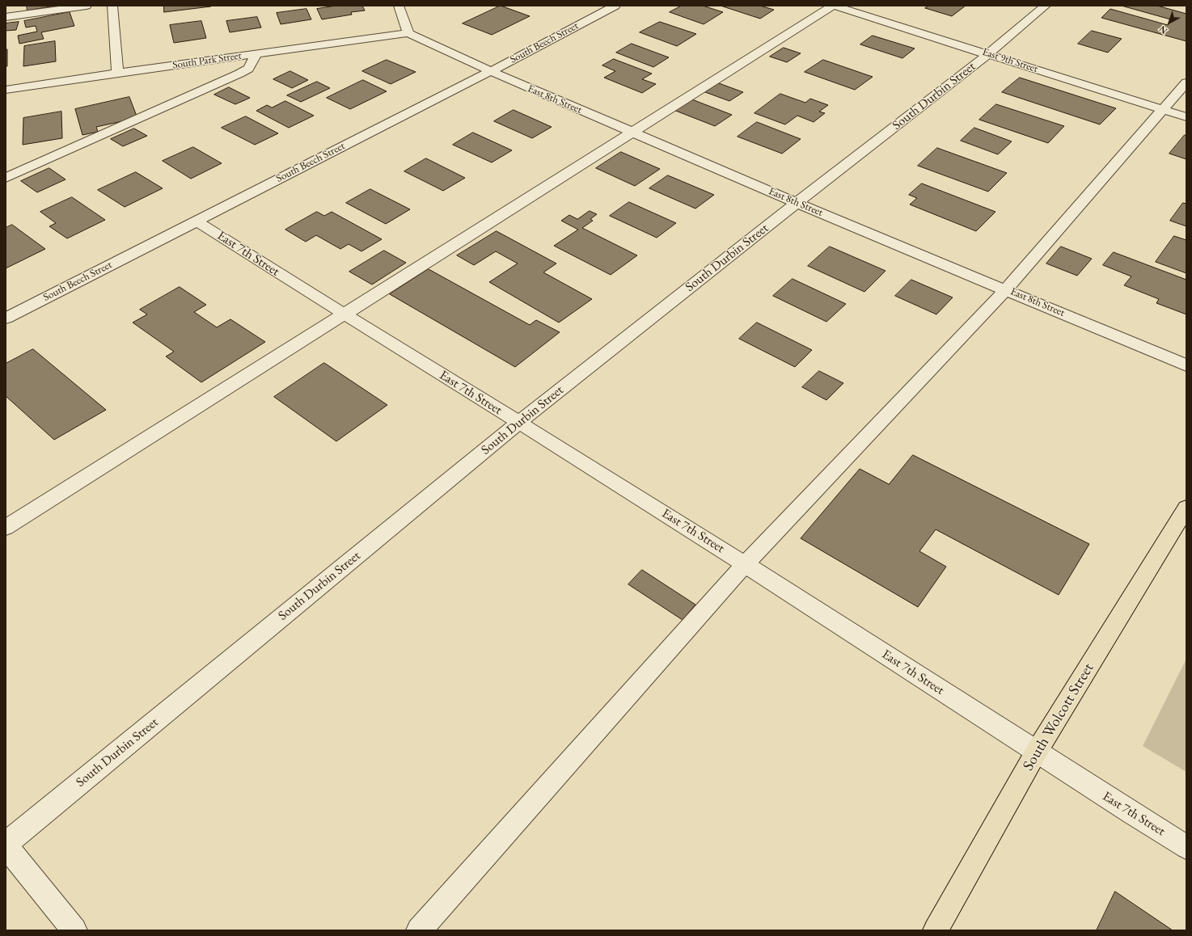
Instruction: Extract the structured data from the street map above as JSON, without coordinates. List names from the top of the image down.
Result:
{
  "streets": {
    "main road": ["South Wolcott Street"],
    "street": [
      "South Beech Street",
      "South Park Street",
      "East 9th Street",
      "South Durbin Street",
      "East 8th Street",
      "East 7th Street"
    ]
  },
  "crossings": [
    ["South Beech Street", "East 8th Street"],
    ["South Beech Street", "East 7th Street"],
    ["South Park Street", "East 8th Street"],
    ["East 9th Street", "South Durbin Street"],
    ["South Durbin Street", "East 8th Street"],
    ["South Durbin Street", "East 7th Street"],
    ["East 7th Street", "South Wolcott Street"]
  ],
  "north": "bottom left"
}
